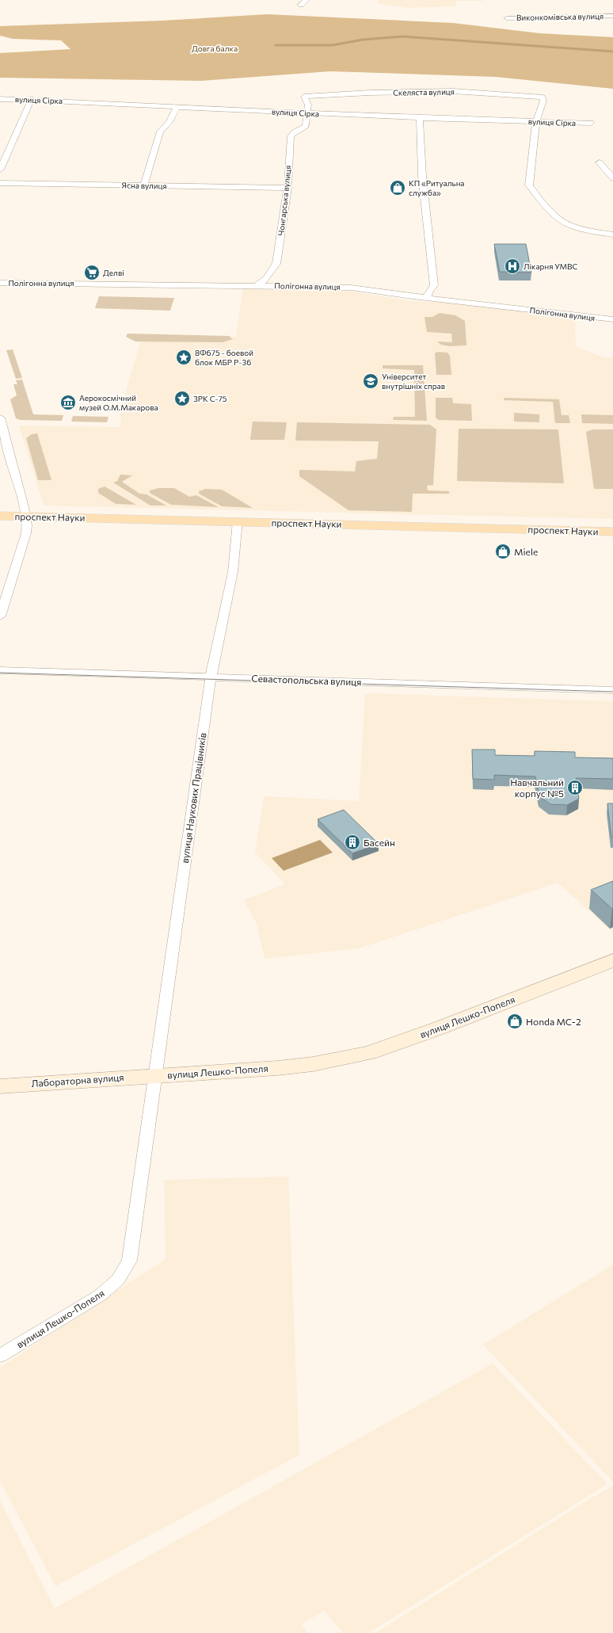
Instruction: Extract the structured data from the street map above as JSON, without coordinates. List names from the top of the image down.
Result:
{
  "streets": {
    "main road": ["проспект Науки", "вулиця Лешко-Попеля", "Лабораторна вулиця"],
    "street": [
      "Виконкомівська вулиця",
      "Скеляста вулиця",
      "вулиця Сірка",
      "Ясна вулиця",
      "Чонгарська вулиця",
      "Полігонна вулиця",
      "Севастопольська вулиця",
      "вулиця Наукових Працівників"
    ]
  },
  "crossings": [
    ["Скеляста вулиця", "вулиця Сірка"],
    ["Скеляста вулиця", "Чонгарська вулиця"],
    ["вулиця Сірка", "Чонгарська вулиця"],
    ["Ясна вулиця", "Чонгарська вулиця"],
    ["Чонгарська вулиця", "Полігонна вулиця"],
    ["проспект Науки", "вулиця Наукових Працівників"],
    ["Севастопольська вулиця", "вулиця Наукових Працівників"],
    ["вулиця Наукових Працівників", "вулиця Лешко-Попеля"],
    ["вулиця Наукових Працівників", "Лабораторна вулиця"],
    ["вулиця Лешко-Попеля", "Лабораторна вулиця"]
  ],
  "parks": ["Довга балка"],
  "places": {
    "shop": ["КП «Ритуальна служба»", "Miele", "Honda МС-2"],
    "hospital": ["Лікарня УМВС"],
    "supermarket": ["Делві"],
    "place": ["8Ф675 - боевой блок МБР Р-36", "ЗРК С-75"],
    "school or university": ["Університет внутрішніх справ"],
    "museum": ["Аерокосмічний музей О.М.Макарова"],
    "building": ["Навчальний корпус №5", "Басейн"]
  }
}
